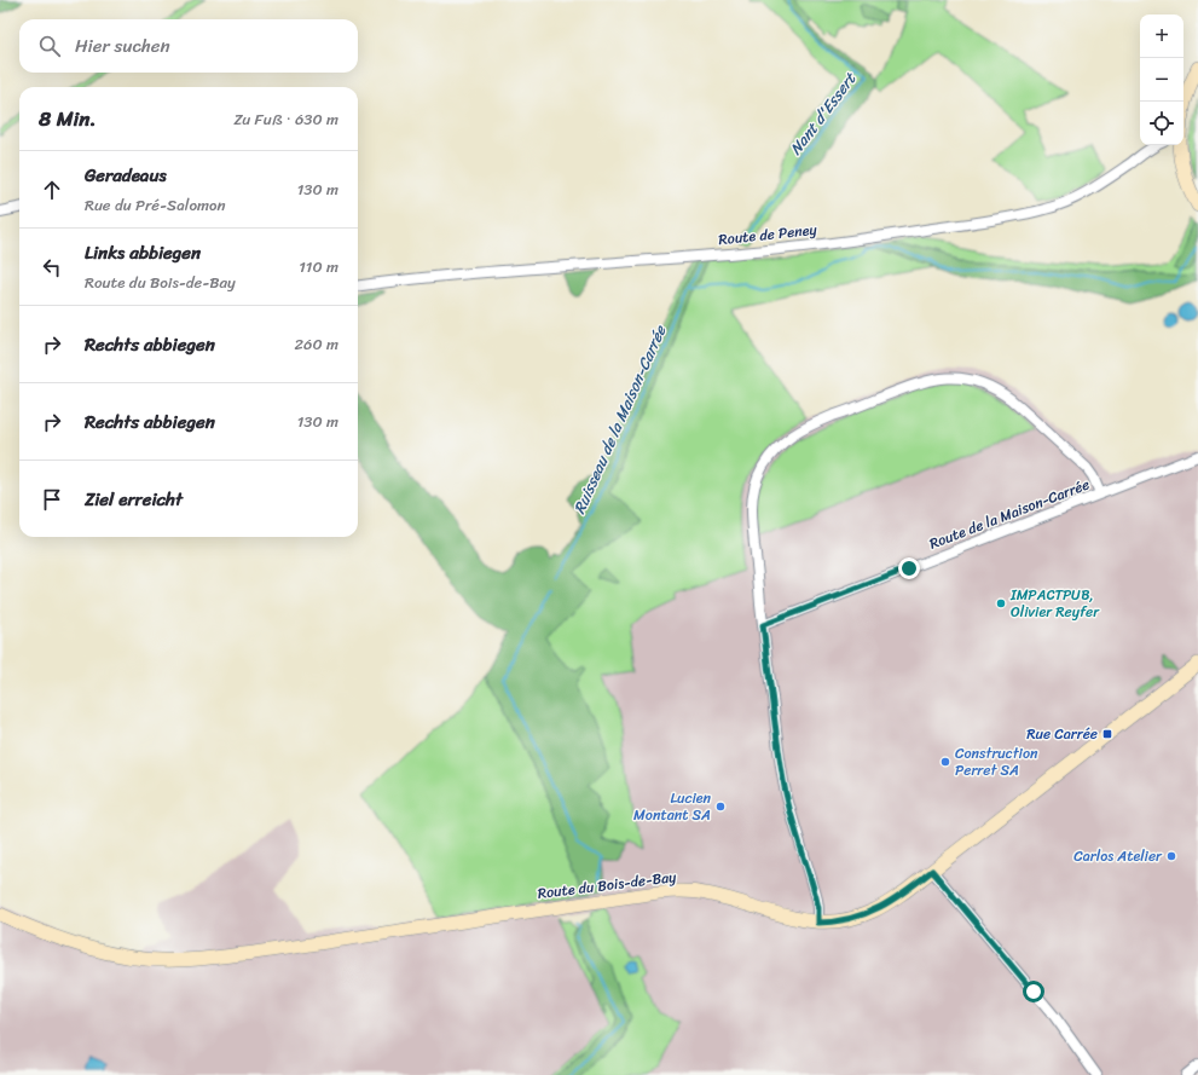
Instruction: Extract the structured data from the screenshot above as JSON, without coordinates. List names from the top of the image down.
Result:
{
  "streets": {
    "main road": ["Route du Bois-de-Bay"],
    "street": ["Route de Peney", "Route de la Maison-Carrée"]
  },
  "water": ["Nant d'Essert", "Ruisseau de la Maison-Carrée"],
  "places": {
    "other": [
      "IMPACTPUB, Olivier Reyfer",
      "Construction Perret SA",
      "Lucien Montant SA",
      "Carlos Atelier"
    ],
    "transit": ["Rue Carrée"]
  },
  "page": {
    "map_buttons": ["+", "−"],
    "search": "Hier suchen",
    "heading": ["8 Min.", "Zu Fuß · 630 m"],
    "list": [
      ["Geradeaus", "Rue du Pré-Salomon", "130 m"],
      ["Links abbiegen", "Route du Bois-de-Bay", "110 m"],
      ["Rechts abbiegen", "260 m"],
      ["Rechts abbiegen", "130 m"],
      "Ziel erreicht"
    ]
  }
}
